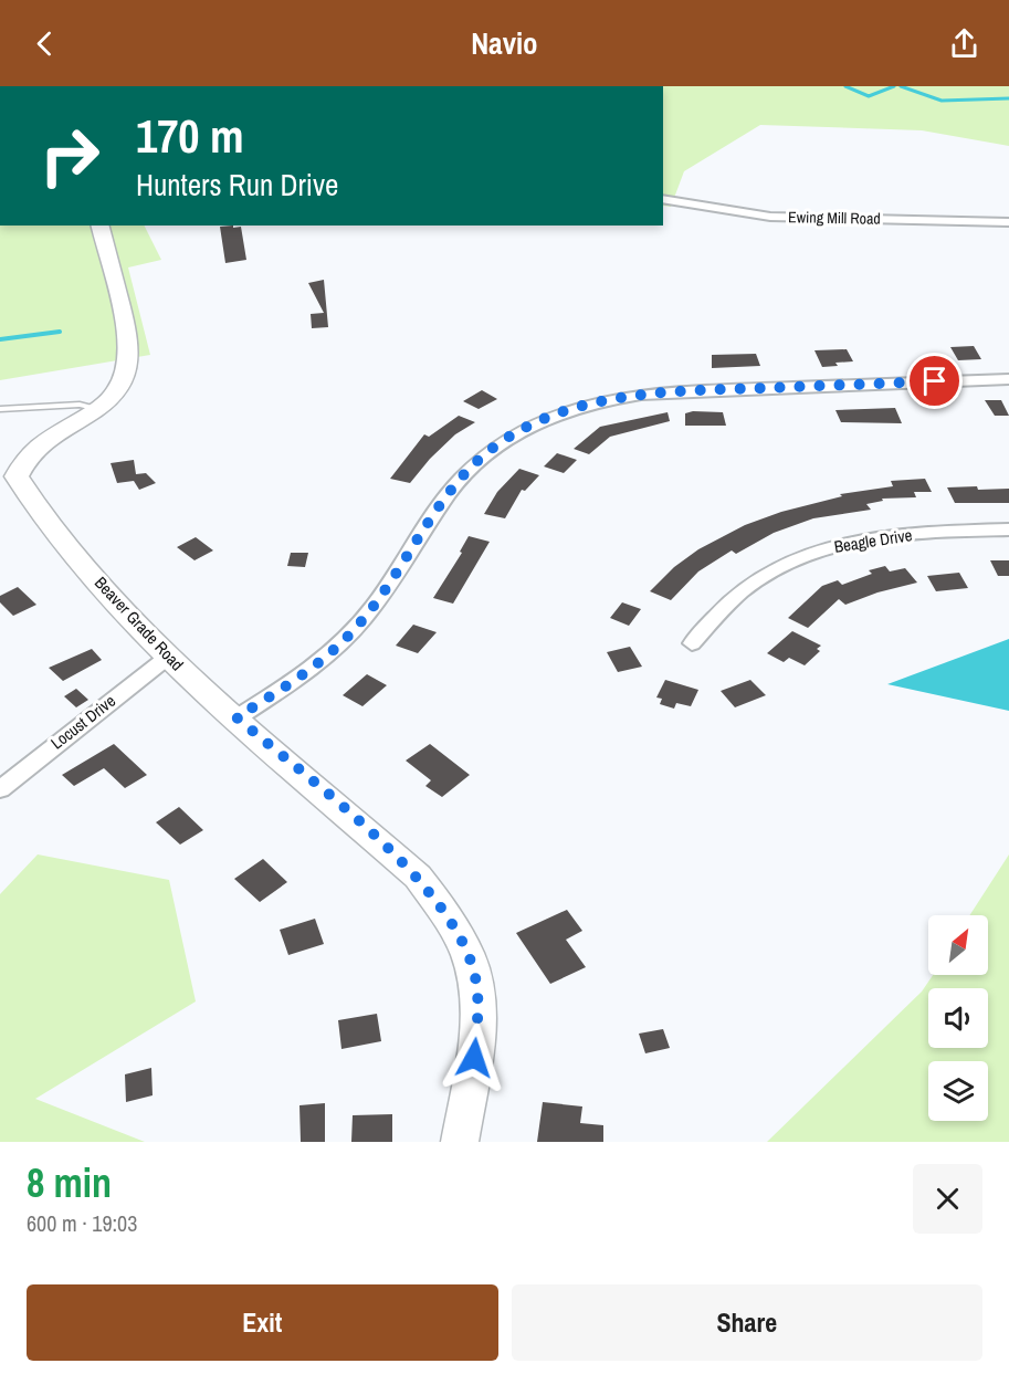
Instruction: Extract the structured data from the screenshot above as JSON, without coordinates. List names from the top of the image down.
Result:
{
  "streets": {
    "main road": ["Beaver Grade Road"],
    "street": ["Ewing Mill Road", "Beagle Drive", "Locust Drive"]
  },
  "crossings": [
    ["Beaver Grade Road", "Locust Drive"]
  ],
  "north": "top right",
  "page": {
    "header": "Navio",
    "turn": ["170 m", "Hunters Run Drive"],
    "heading": ["8 min", "600 m · 19:03"],
    "buttons": ["Exit", "Share"]
  }
}
